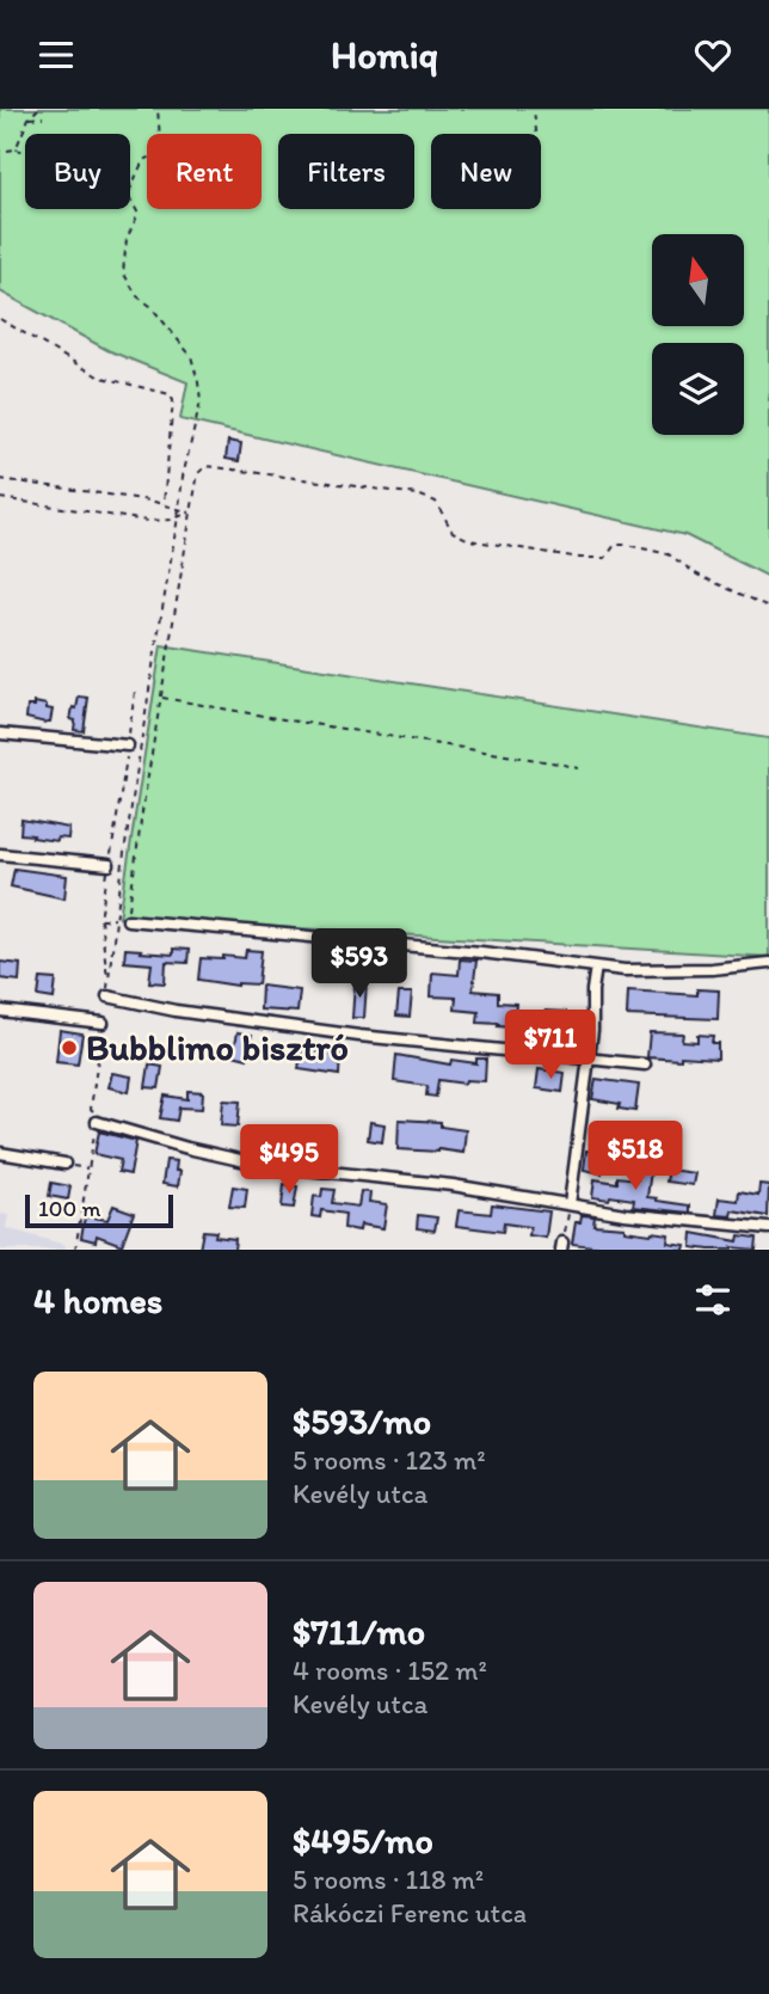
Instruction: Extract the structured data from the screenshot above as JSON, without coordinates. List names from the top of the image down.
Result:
{
  "places": ["Bubblimo bisztró"],
  "scale_bar": "100 m",
  "north": "top",
  "page": {
    "header": "Homiq",
    "chip": [
      "Buy",
      "Rent",
      "Filters",
      "New"
    ],
    "price": [
      "$593",
      "$711",
      "$518",
      "$495"
    ],
    "scale": "100 m",
    "heading": "4 homes",
    "list": [
      {
        "name": "$593/mo",
        "note": "5 rooms · 123 m² · Kevély utca"
      },
      {
        "name": "$711/mo",
        "note": "4 rooms · 152 m² · Kevély utca"
      },
      {
        "name": "$495/mo",
        "note": "5 rooms · 118 m² · Rákóczi Ferenc utca"
      }
    ]
  }
}
